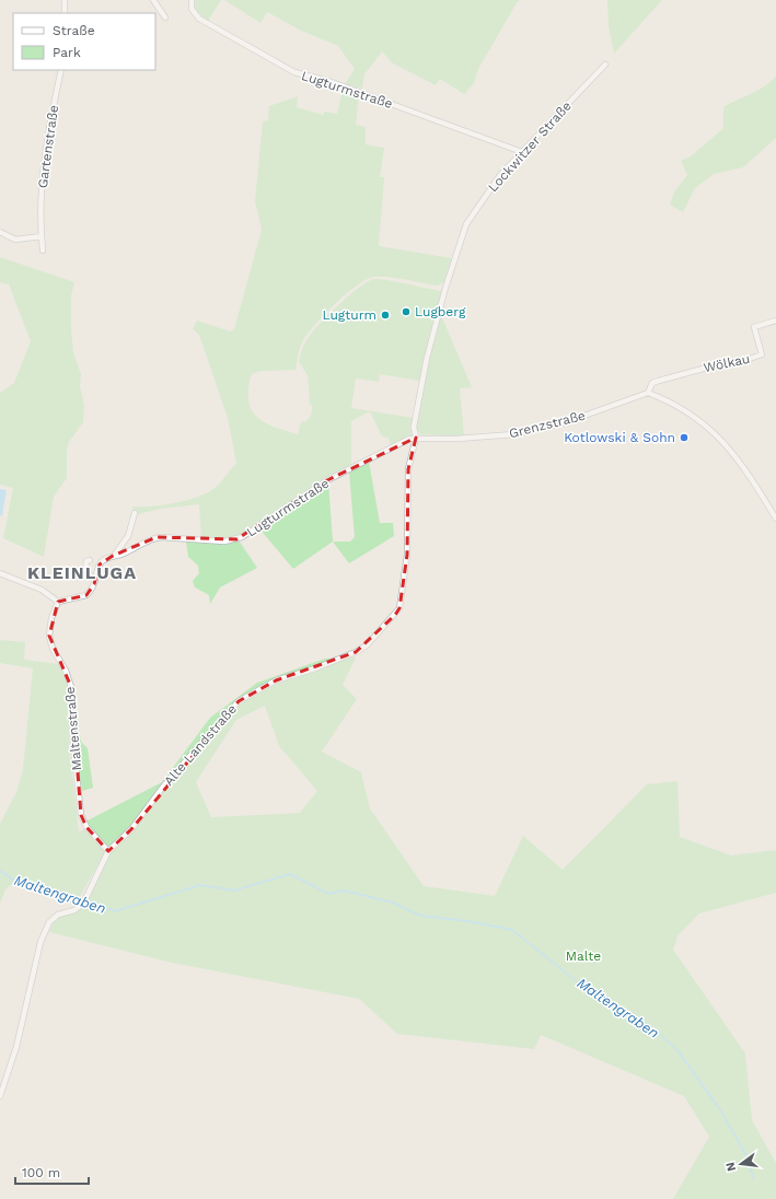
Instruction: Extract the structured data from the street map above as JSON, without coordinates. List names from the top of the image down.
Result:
{
  "streets": {
    "street": [
      "Lugturmstraße",
      "Gartenstraße",
      "Lockwitzer Straße",
      "Wölkau",
      "Grenzstraße",
      "Maltenstraße",
      "Alte Landstraße"
    ]
  },
  "crossings": [
    ["Lugturmstraße", "Lockwitzer Straße"],
    ["Lugturmstraße", "Grenzstraße"],
    ["Lugturmstraße", "Alte Landstraße"],
    ["Lockwitzer Straße", "Grenzstraße"],
    ["Lockwitzer Straße", "Alte Landstraße"],
    ["Wölkau", "Grenzstraße"],
    ["Grenzstraße", "Alte Landstraße"],
    ["Maltenstraße", "Alte Landstraße"]
  ],
  "districts": ["KLEINLUGA"],
  "water": ["Maltengraben"],
  "parks": ["Malte"],
  "places": ["Lugberg", "Lugturm", "Kotlowski & Sohn"],
  "legend": ["Straße", "Park"],
  "scale_bar": "100 m",
  "north": "left"
}
